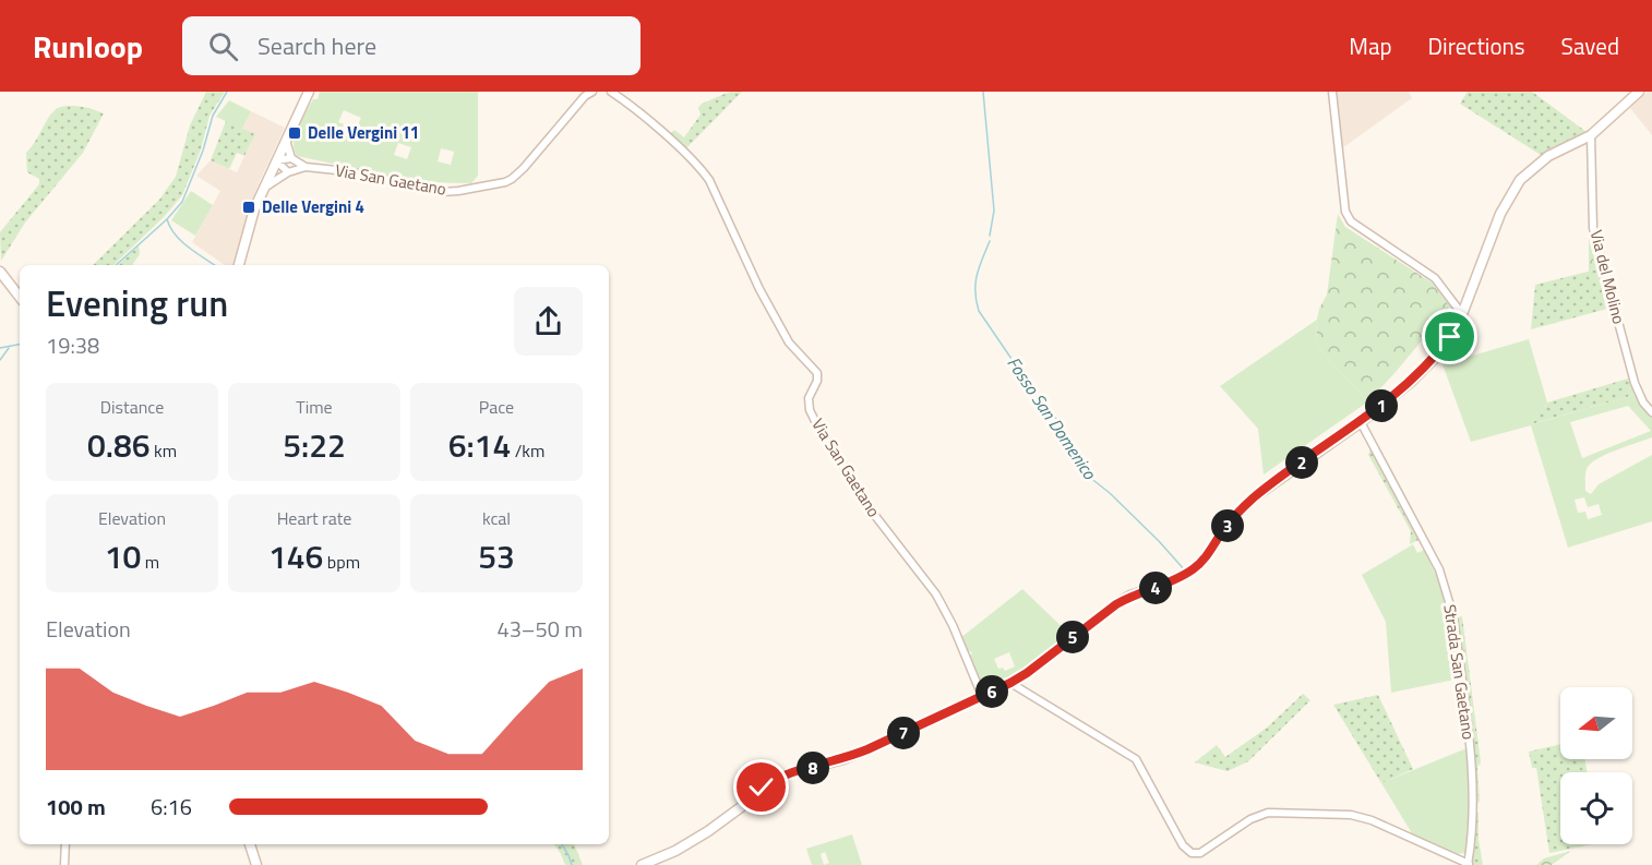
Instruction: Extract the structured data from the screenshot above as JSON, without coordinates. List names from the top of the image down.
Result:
{
  "streets": {
    "street": ["Via San Gaetano", "Via del Molino", "Strada San Gaetano"]
  },
  "water": ["Fosso San Domenico"],
  "places": {
    "transit": ["Delle Vergini 11", "Delle Vergini 4"]
  },
  "north": "left",
  "page": {
    "header": "Runloop",
    "search": "Search here",
    "nav": ["Map", "Directions", "Saved"],
    "heading": ["Evening run", "19:38"],
    "stats": [
      ["Distance", "0.86 km"],
      ["Time", "5:22"],
      ["Pace", "6:14 /km"],
      ["Elevation", "10 m"],
      ["Heart rate", "146 bpm"],
      ["kcal", "53"]
    ],
    "pins": [
      "1",
      "2",
      "3",
      "4",
      "5",
      "6",
      "7",
      "8"
    ],
    "chart": ["Elevation", "43–50 m"],
    "list": [
      {
        "name": "100 m",
        "note": "6:16"
      }
    ]
  }
}
